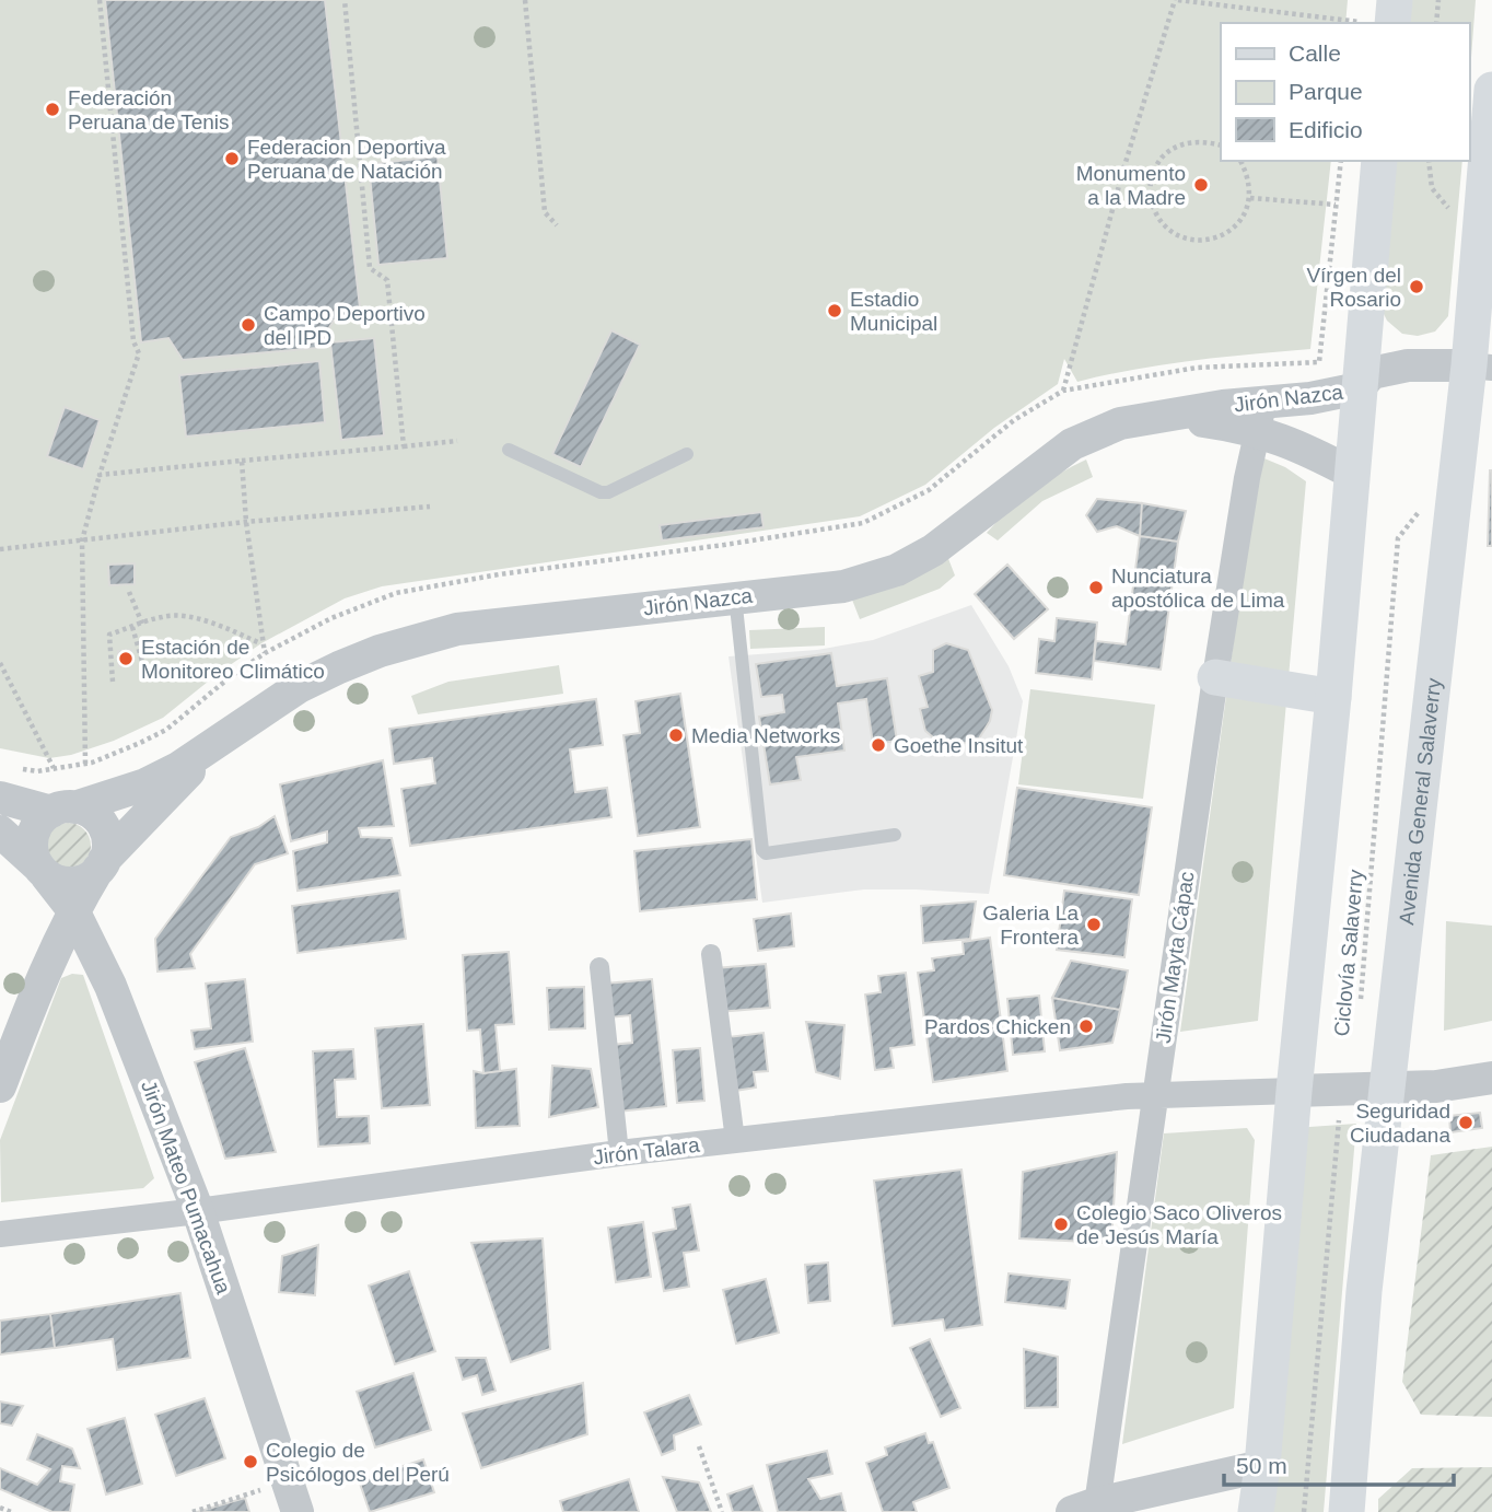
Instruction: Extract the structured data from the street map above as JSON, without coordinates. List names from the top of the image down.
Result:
{
  "streets": {
    "main road": ["Avenida General Salaverry"],
    "street": [
      "Jirón Nazca",
      "Jirón Mayta Cápac",
      "Jirón Talara",
      "Jirón Mateo Pumacahua"
    ],
    "path": ["Ciclovía Salaverry"]
  },
  "crossings": [
    ["Jirón Nazca", "Avenida General Salaverry"],
    ["Jirón Nazca", "Jirón Mayta Cápac"],
    ["Jirón Nazca", "Jirón Mateo Pumacahua"],
    ["Jirón Mayta Cápac", "Jirón Talara"],
    ["Jirón Talara", "Jirón Mateo Pumacahua"]
  ],
  "places": [
    "Federación Peruana de Tenis",
    "Federacion Deportiva Peruana de Natación",
    "Monumento a la Madre",
    "Vírgen del Rosario",
    "Estadio Municipal",
    "Campo Deportivo del IPD",
    "Nunciatura apostólica de Lima",
    "Estación de Monitoreo Climático",
    "Media Networks",
    "Goethe Insitut",
    "Galeria La Frontera",
    "Pardos Chicken",
    "Seguridad Ciudadana",
    "Colegio Saco Oliveros de Jesús María",
    "Colegio de Psicólogos del Perú"
  ],
  "legend": ["Calle", "Parque", "Edificio"],
  "scale_bar": "50 m"
}
